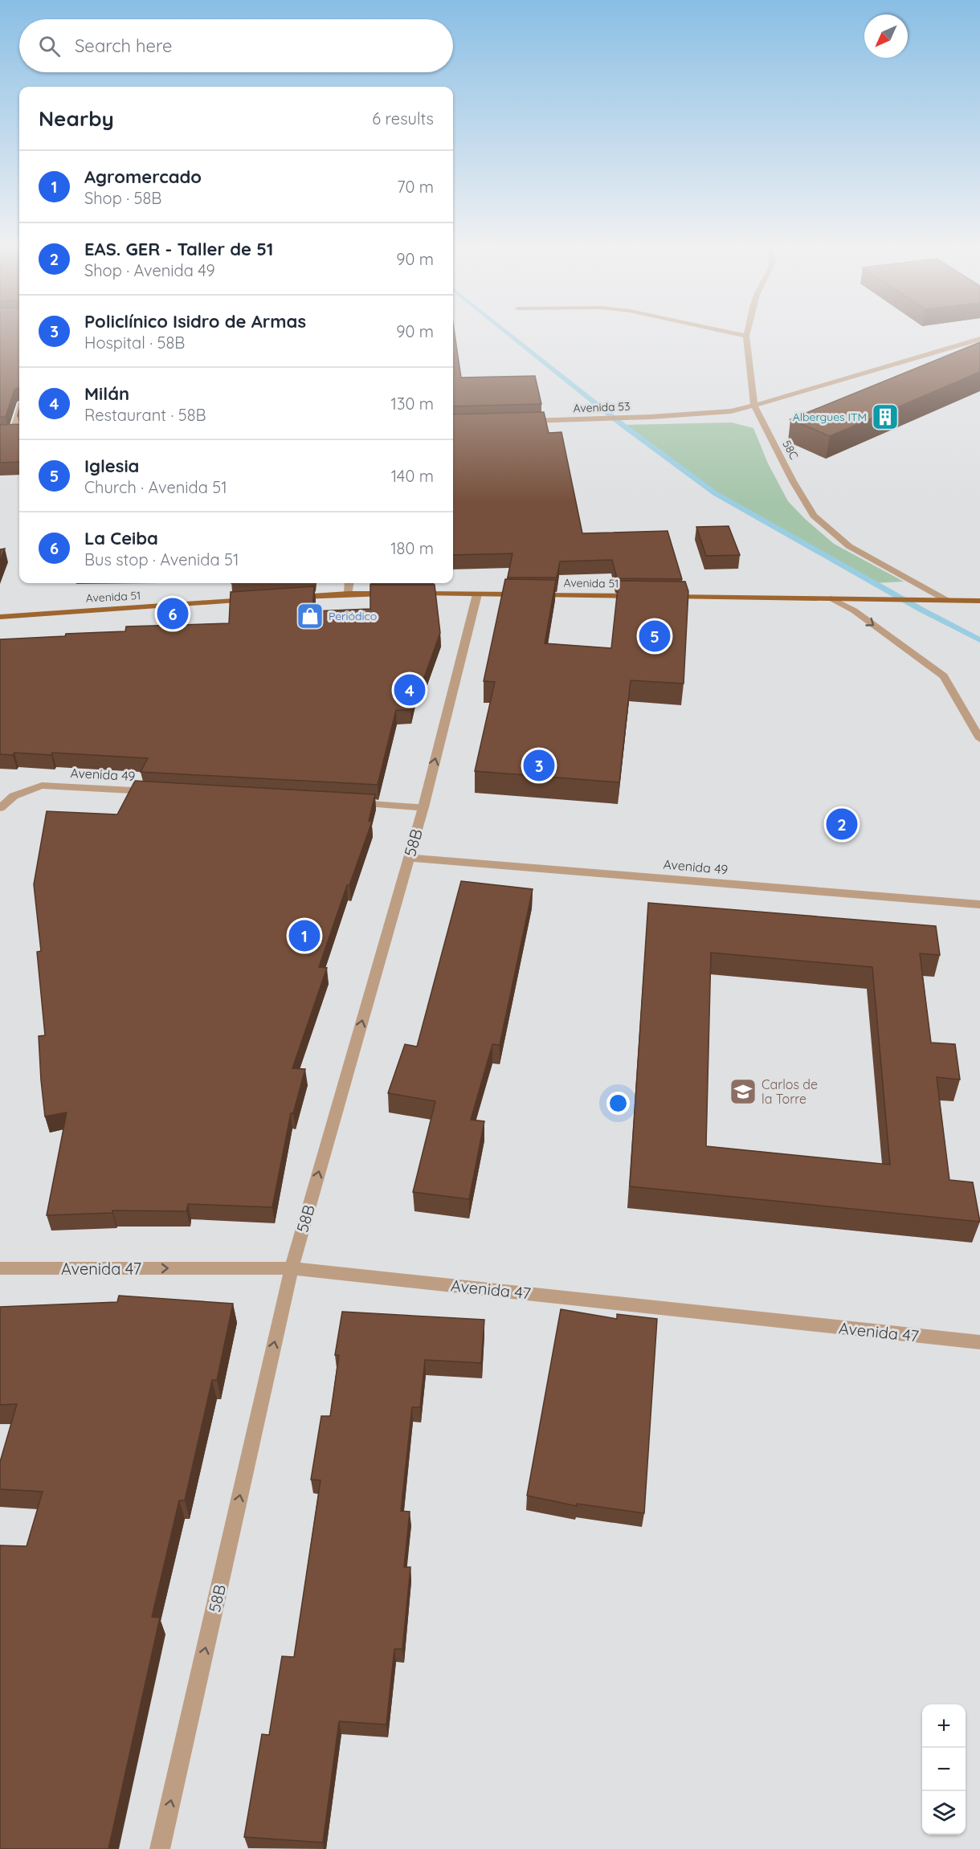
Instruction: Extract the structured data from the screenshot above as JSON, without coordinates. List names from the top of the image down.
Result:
{
  "streets": {
    "main road": ["Avenida 51"],
    "street": [
      "Avenida 53",
      "58C",
      "Avenida 49",
      "58B",
      "Avenida 47"
    ]
  },
  "crossings": [
    ["Avenida 53", "58C"],
    ["Avenida 51", "58B"],
    ["Avenida 49", "58B"],
    ["58B", "Avenida 47"]
  ],
  "one_way": ["58B"],
  "places": {
    "building": ["Albergues ITM"],
    "shop": ["Periódico"],
    "school or university": ["Carlos de la Torre"]
  },
  "north": "bottom left",
  "page": {
    "search": "Search here",
    "heading": ["Nearby", "6 results"],
    "list": [
      {
        "mark": "1",
        "name": "Agromercado",
        "note": "Shop · 58B",
        "value": "70 m"
      },
      {
        "mark": "2",
        "name": "EAS. GER - Taller de 51",
        "note": "Shop · Avenida 49",
        "value": "90 m"
      },
      {
        "mark": "3",
        "name": "Policlínico Isidro de Armas",
        "note": "Hospital · 58B",
        "value": "90 m"
      },
      {
        "mark": "4",
        "name": "Milán",
        "note": "Restaurant · 58B",
        "value": "130 m"
      },
      {
        "mark": "5",
        "name": "Iglesia",
        "note": "Church · Avenida 51",
        "value": "140 m"
      },
      {
        "mark": "6",
        "name": "La Ceiba",
        "note": "Bus stop · Avenida 51",
        "value": "180 m"
      }
    ],
    "pins": [
      "6",
      "5",
      "4",
      "3",
      "2",
      "1"
    ],
    "map_buttons": ["+", "−"]
  }
}
